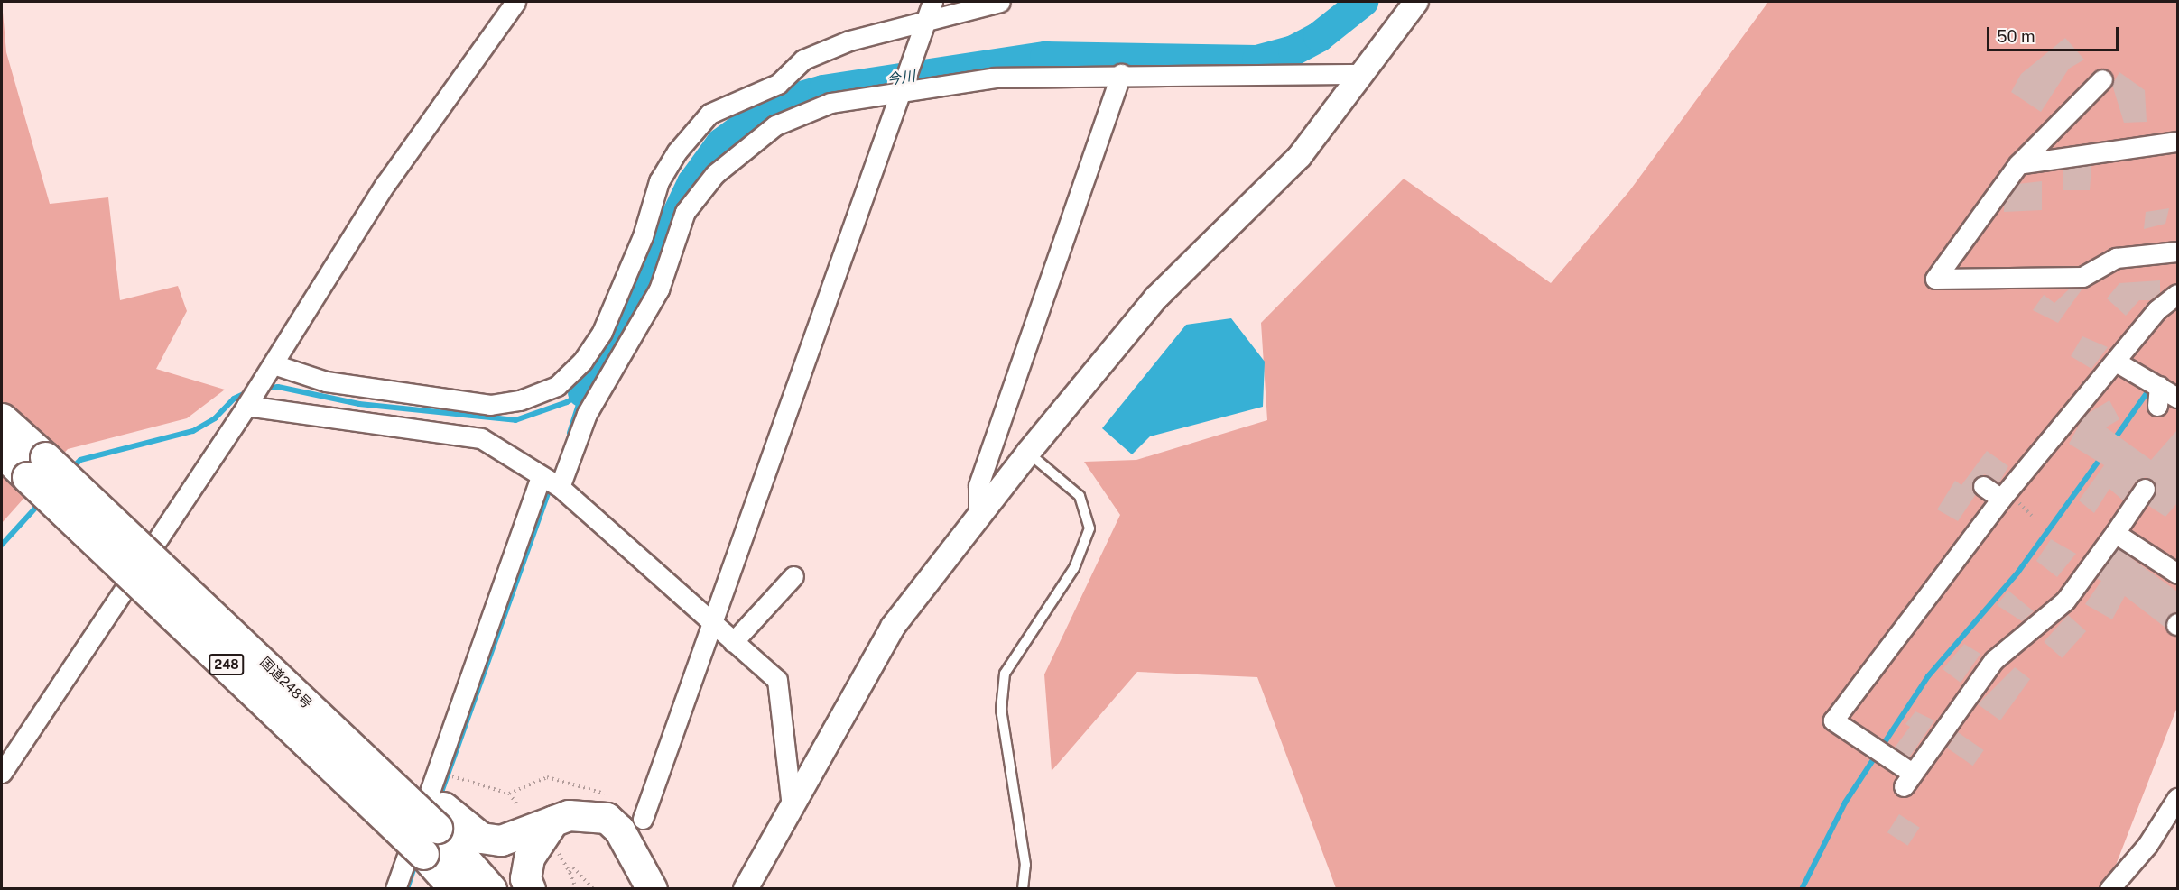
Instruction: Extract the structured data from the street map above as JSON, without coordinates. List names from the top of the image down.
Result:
{
  "streets": {
    "highway": ["248", "国道248号"]
  },
  "water": ["今川"],
  "scale_bar": "50 m"
}
